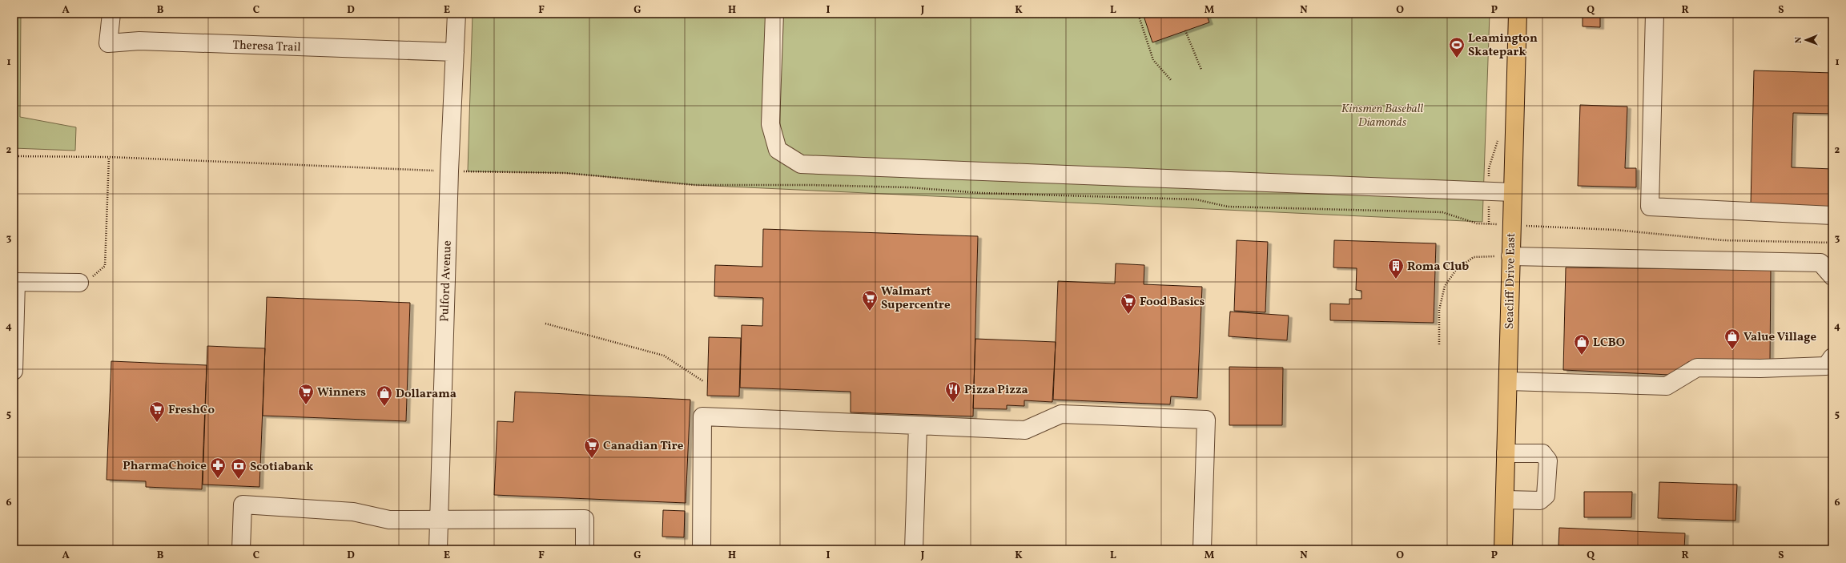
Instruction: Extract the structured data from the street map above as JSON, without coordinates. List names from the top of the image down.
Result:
{
  "streets": {
    "main road": ["Seacliff Drive East"],
    "street": ["Theresa Trail", "Pulford Avenue"]
  },
  "crossings": [
    ["Theresa Trail", "Pulford Avenue"]
  ],
  "parks": ["Kinsmen Baseball Diamonds"],
  "places": {
    "sports": ["Leamington Skatepark"],
    "building": ["Roma Club"],
    "supermarket": [
      "Walmart Supercentre",
      "Food Basics",
      "Winners",
      "FreshCo",
      "Canadian Tire"
    ],
    "shop": ["Value Village", "LCBO", "Dollarama"],
    "restaurant": ["Pizza Pizza"],
    "pharmacy": ["PharmaChoice"],
    "bank": ["Scotiabank"]
  },
  "north": "left",
  "grid": {
    "columns": [
      "A",
      "B",
      "C",
      "D",
      "E",
      "F",
      "G",
      "H",
      "I",
      "J",
      "K",
      "L",
      "M",
      "N",
      "O",
      "P",
      "Q",
      "R",
      "S"
    ],
    "rows": [
      "1",
      "2",
      "3",
      "4",
      "5",
      "6"
    ]
  }
}
